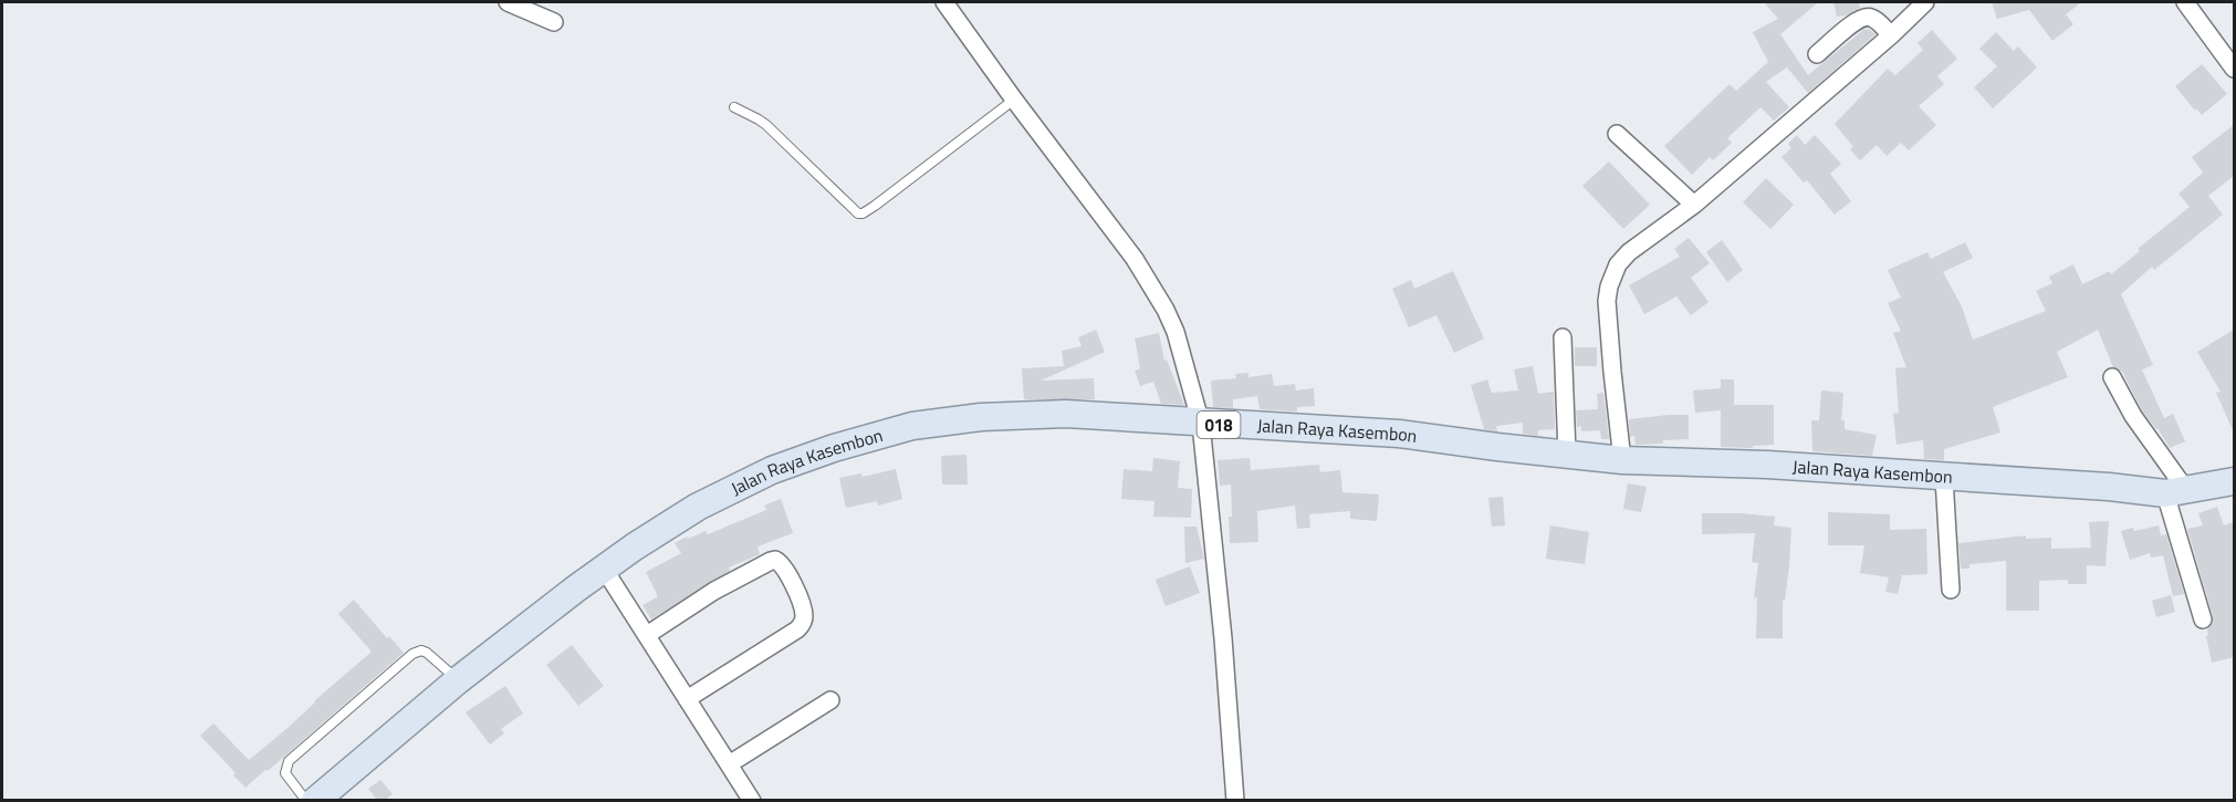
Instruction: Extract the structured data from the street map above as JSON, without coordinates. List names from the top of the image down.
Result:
{
  "streets": {
    "main road": ["018", "Jalan Raya Kasembon"]
  }
}
